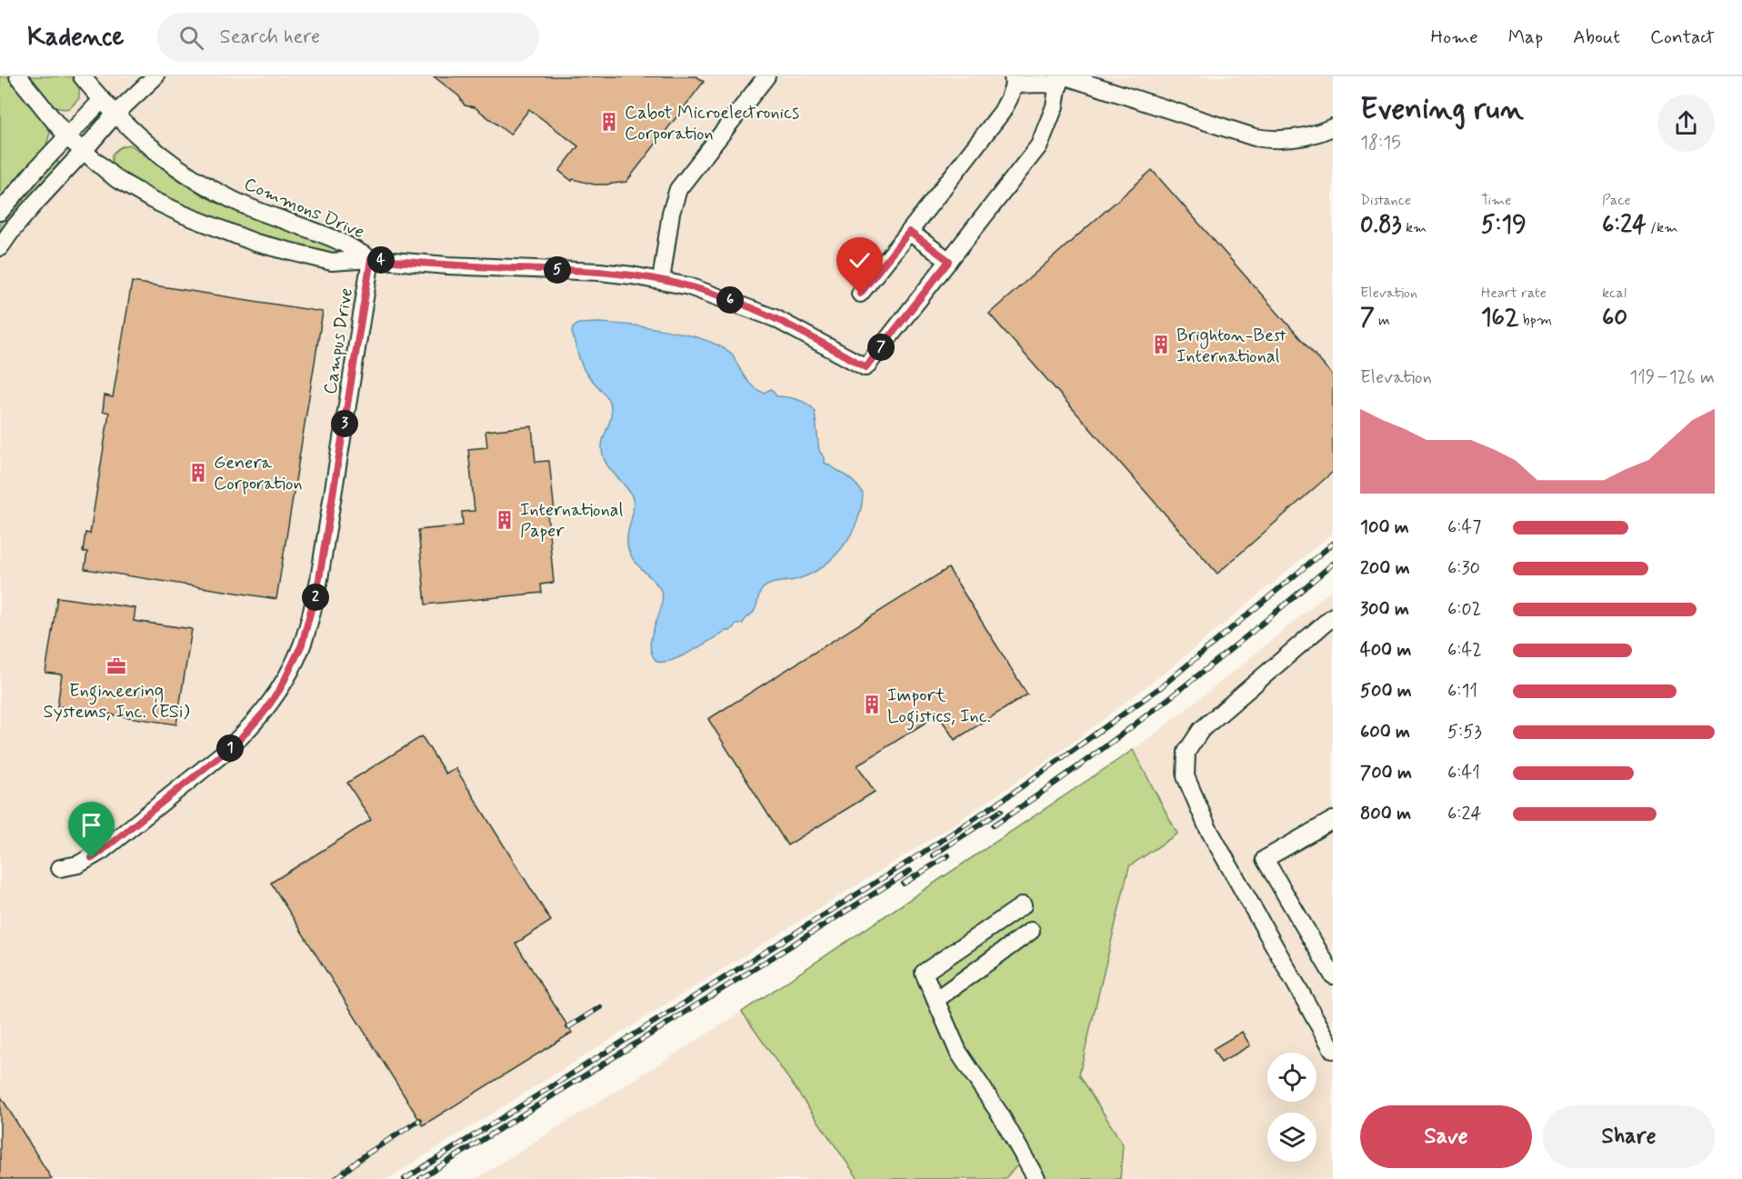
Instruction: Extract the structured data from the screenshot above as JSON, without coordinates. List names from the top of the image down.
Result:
{
  "streets": {
    "street": ["Commons Drive", "Campus Drive"]
  },
  "crossings": [
    ["Commons Drive", "Campus Drive"]
  ],
  "places": {
    "building": [
      "Cabot Microelectronics Corporation",
      "Brighton-Best International",
      "Genera Corporation",
      "International Paper",
      "Import Logistics, Inc."
    ],
    "office": ["Engineering Systems, Inc. (ESi)"]
  },
  "page": {
    "header": "Kadence",
    "search": "Search here",
    "nav": [
      "Home",
      "Map",
      "About",
      "Contact"
    ],
    "heading": ["Evening run", "18:15"],
    "stats": [
      ["Distance", "0.83 km"],
      ["Time", "5:19"],
      ["Pace", "6:24 /km"],
      ["Elevation", "7 m"],
      ["Heart rate", "162 bpm"],
      ["kcal", "60"]
    ],
    "pins": [
      "4",
      "5",
      "6",
      "7",
      "3",
      "2",
      "1"
    ],
    "chart": ["Elevation", "119–126 m"],
    "list": [
      {
        "name": "100 m",
        "note": "6:47"
      },
      {
        "name": "200 m",
        "note": "6:30"
      },
      {
        "name": "300 m",
        "note": "6:02"
      },
      {
        "name": "400 m",
        "note": "6:42"
      },
      {
        "name": "500 m",
        "note": "6:11"
      },
      {
        "name": "600 m",
        "note": "5:53"
      },
      {
        "name": "700 m",
        "note": "6:41"
      },
      {
        "name": "800 m",
        "note": "6:24"
      }
    ],
    "buttons": ["Save", "Share"]
  }
}
